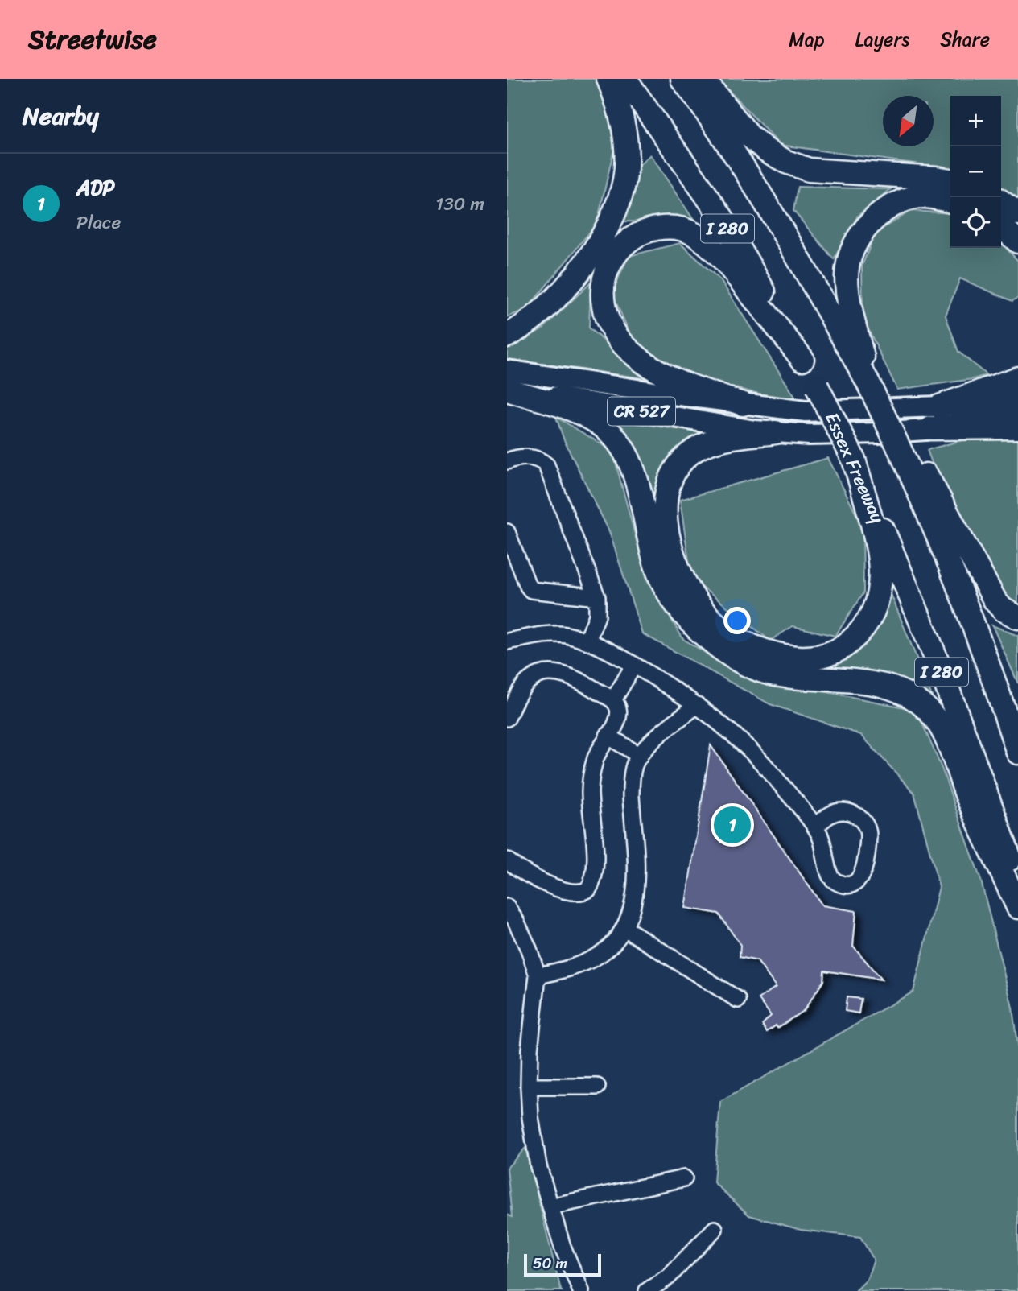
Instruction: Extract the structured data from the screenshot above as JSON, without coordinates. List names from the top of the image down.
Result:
{
  "streets": {
    "highway": ["I 280", "Essex Freeway"],
    "main road": ["CR 527"]
  },
  "scale_bar": "50 m",
  "north": "bottom left",
  "page": {
    "header": "Streetwise",
    "nav": ["Map", "Layers", "Share"],
    "heading": "Nearby",
    "map_buttons": ["+", "−"],
    "list": [
      {
        "mark": "1",
        "name": "ADP",
        "note": "Place",
        "value": "130 m"
      }
    ],
    "pins": "1",
    "scale": "50 m"
  }
}
